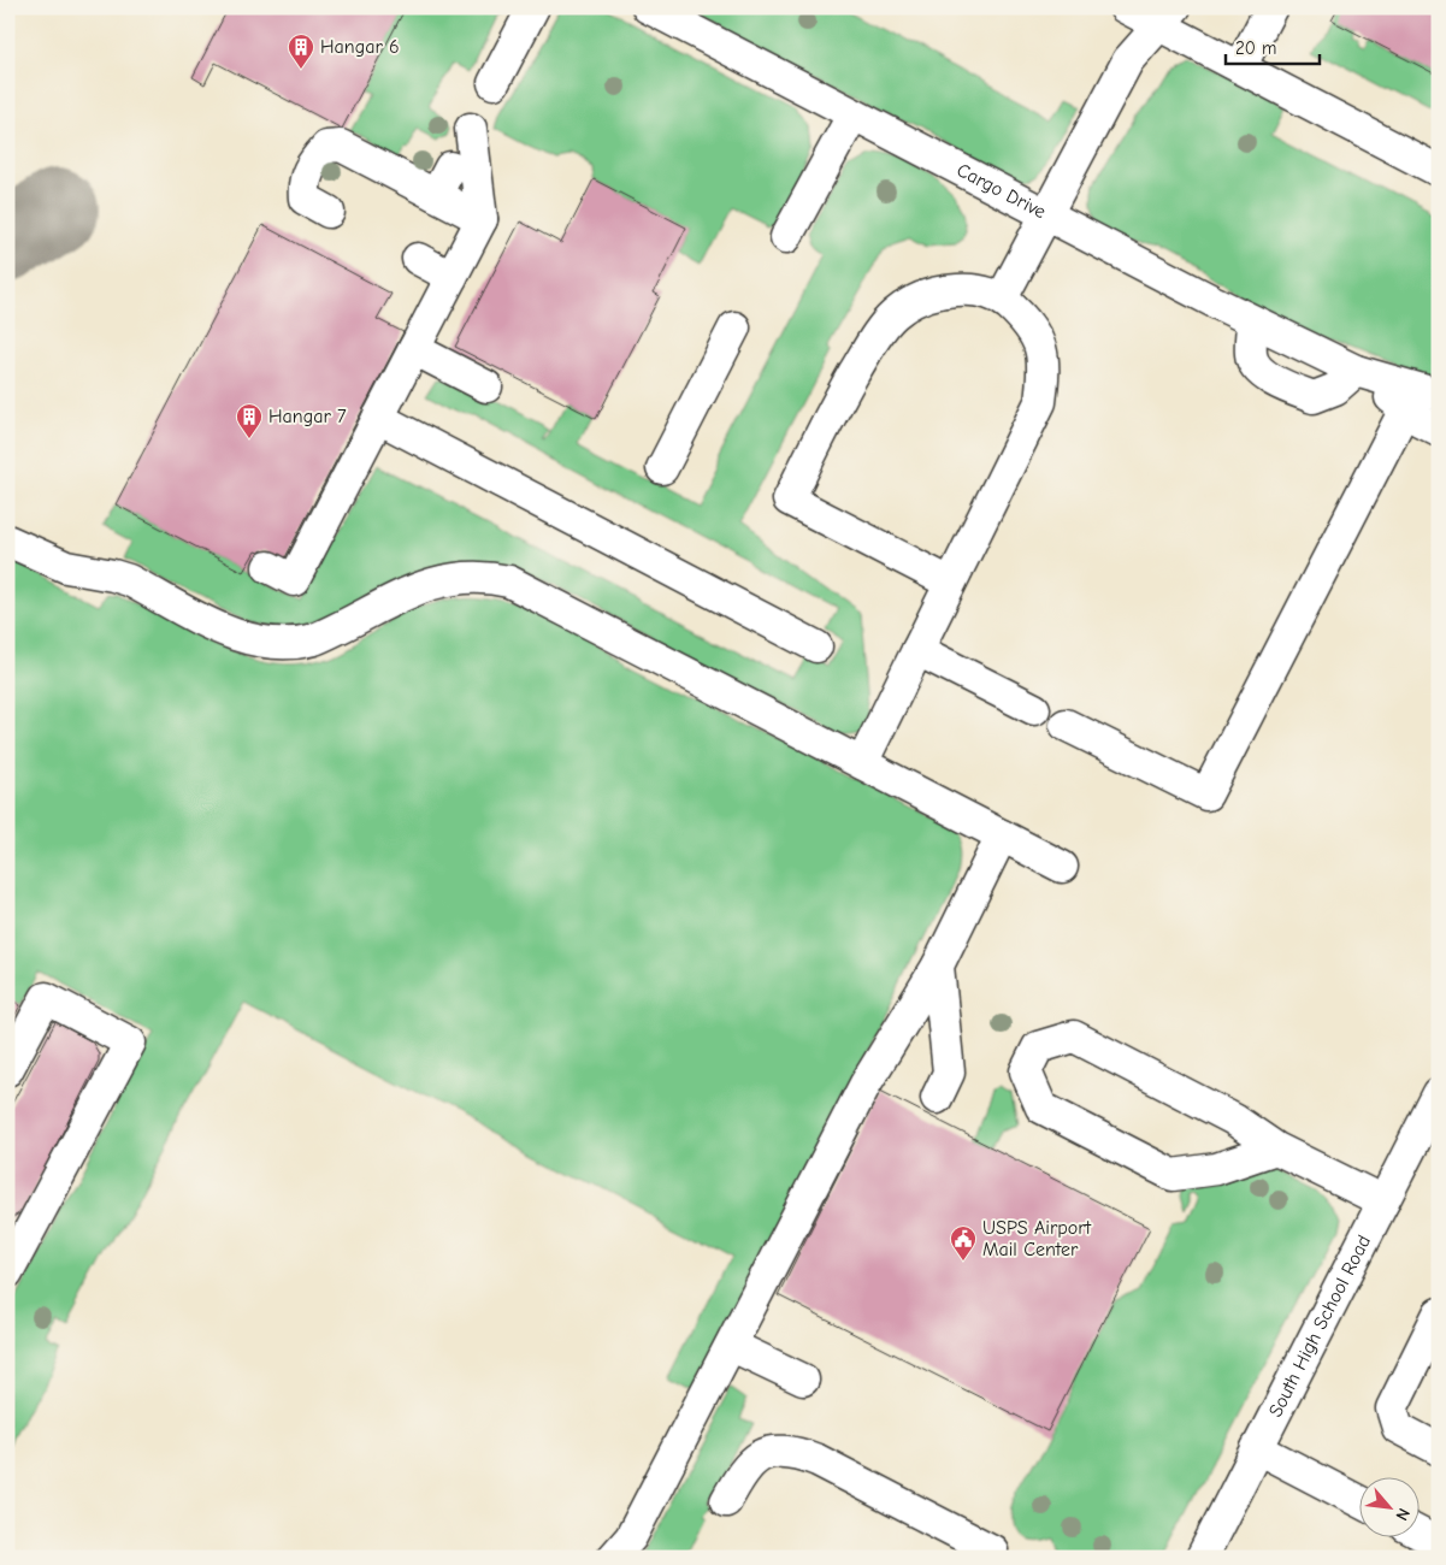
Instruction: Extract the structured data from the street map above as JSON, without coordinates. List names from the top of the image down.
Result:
{
  "streets": {
    "street": ["Cargo Drive", "South High School Road"]
  },
  "places": {
    "building": ["Hangar 6", "Hangar 7"],
    "public building": ["USPS Airport Mail Center"]
  },
  "scale_bar": "20 m",
  "north": "bottom right"
}
